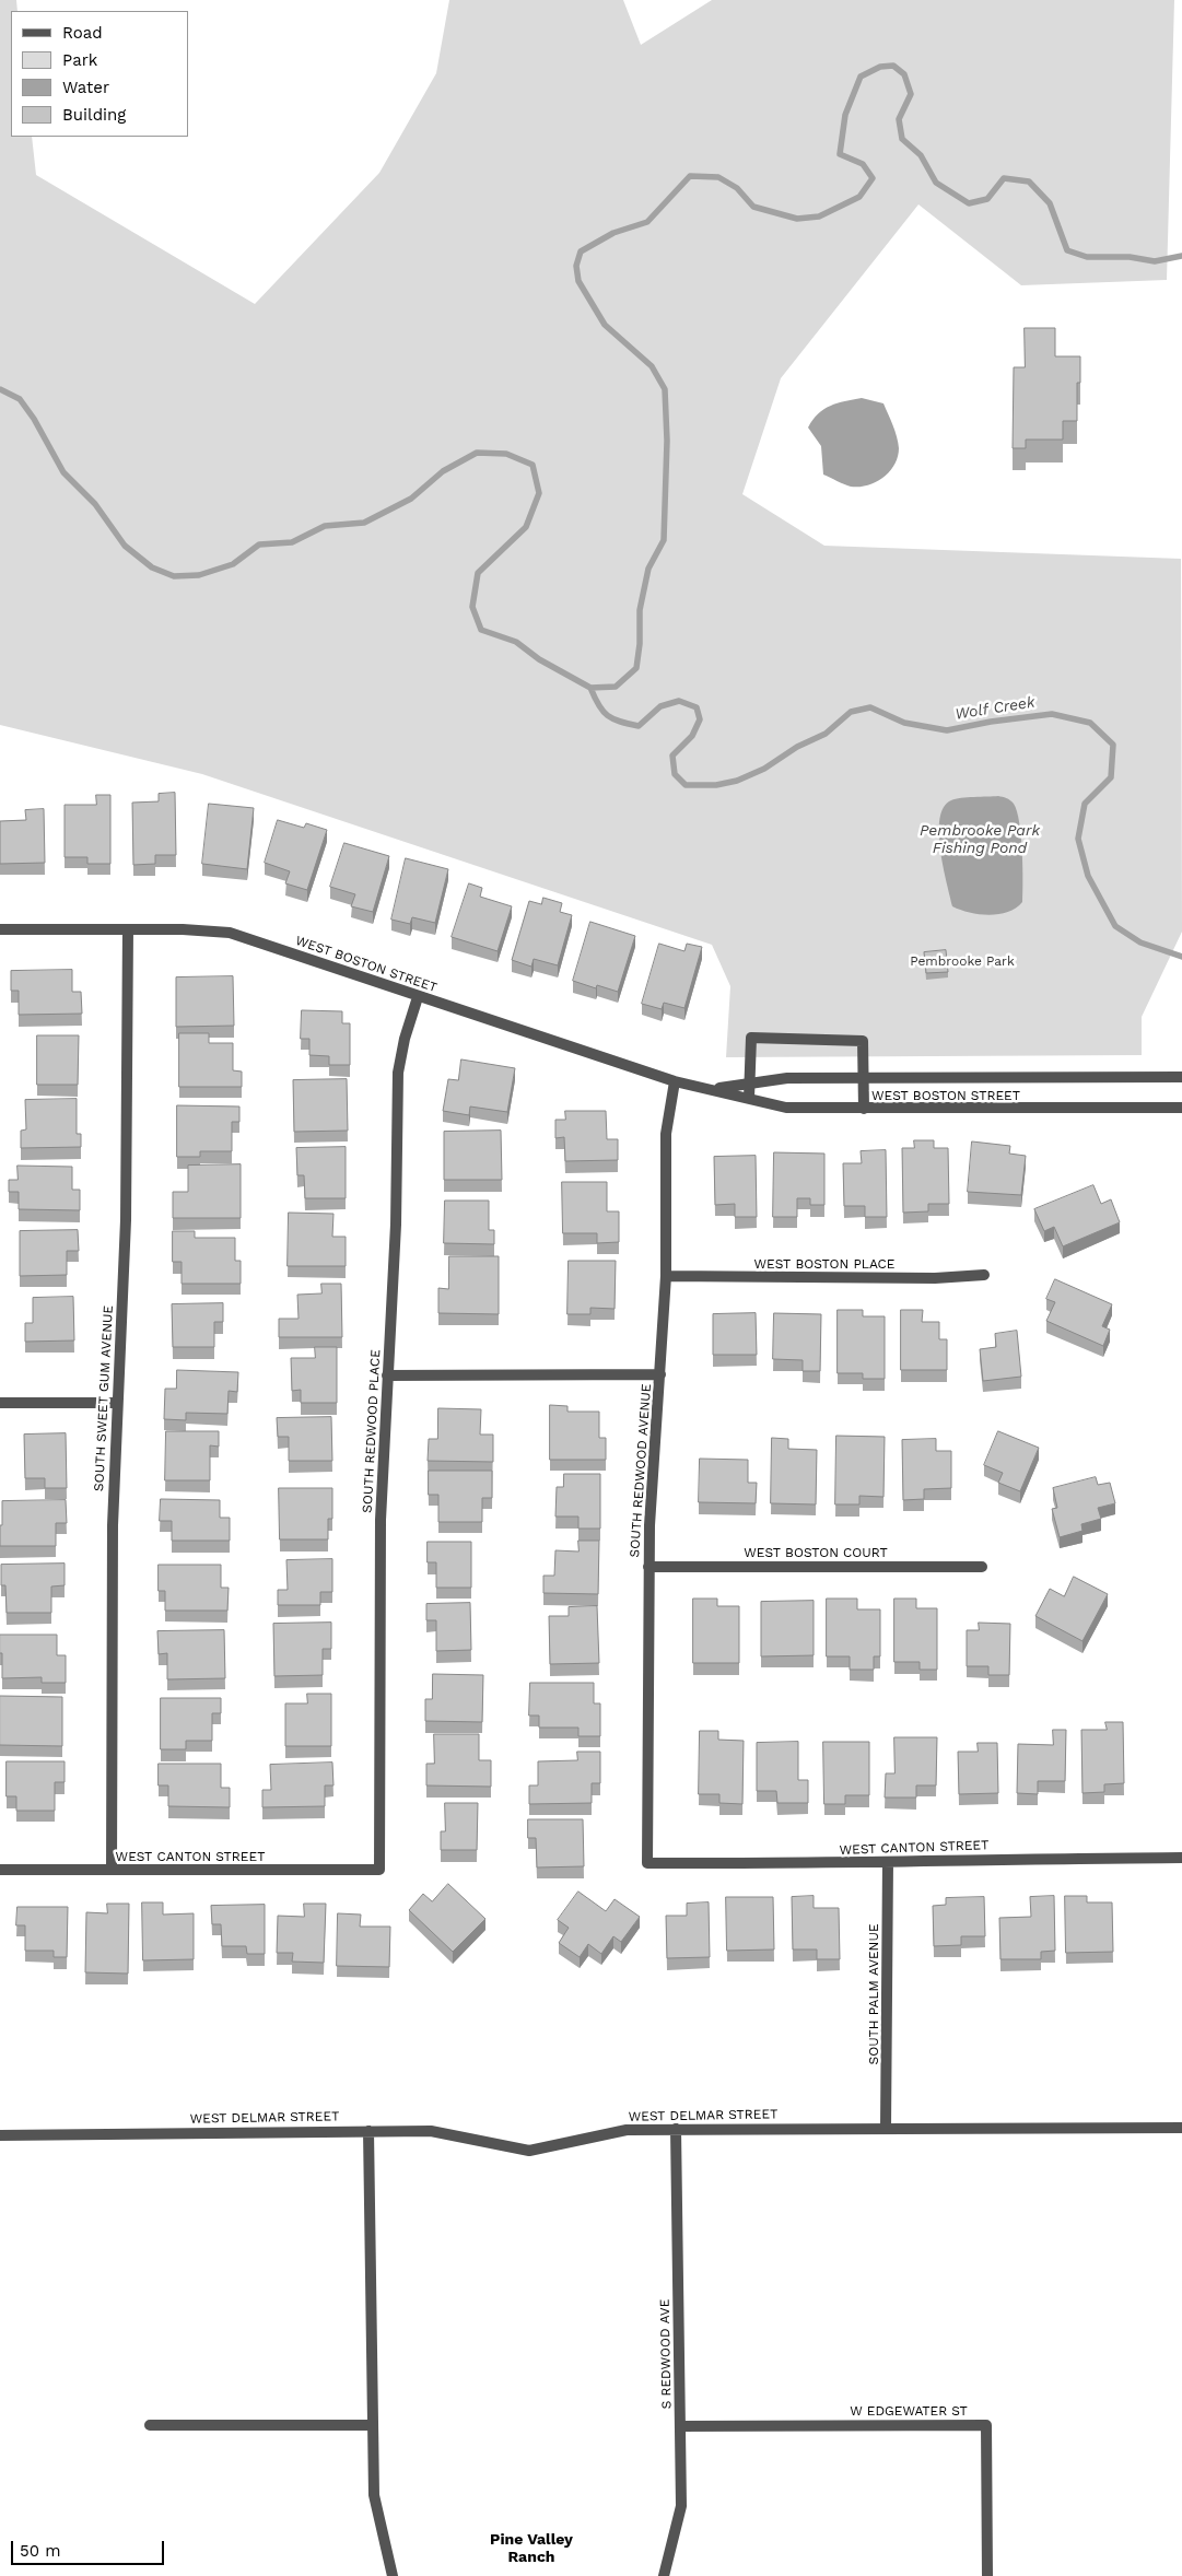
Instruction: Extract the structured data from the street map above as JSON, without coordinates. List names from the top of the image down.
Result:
{
  "streets": {
    "street": [
      "WEST BOSTON STREET",
      "WEST BOSTON PLACE",
      "SOUTH SWEET GUM AVENUE",
      "SOUTH REDWOOD PLACE",
      "SOUTH REDWOOD AVENUE",
      "WEST BOSTON COURT",
      "WEST CANTON STREET",
      "SOUTH PALM AVENUE",
      "WEST DELMAR STREET",
      "S REDWOOD AVE",
      "W EDGEWATER ST"
    ]
  },
  "crossings": [
    ["WEST BOSTON STREET", "SOUTH SWEET GUM AVENUE"],
    ["WEST BOSTON STREET", "SOUTH REDWOOD PLACE"],
    ["WEST BOSTON STREET", "SOUTH REDWOOD AVENUE"],
    ["WEST BOSTON PLACE", "SOUTH REDWOOD AVENUE"],
    ["SOUTH SWEET GUM AVENUE", "WEST CANTON STREET"],
    ["SOUTH REDWOOD PLACE", "WEST CANTON STREET"],
    ["SOUTH REDWOOD AVENUE", "WEST BOSTON COURT"],
    ["SOUTH REDWOOD AVENUE", "WEST CANTON STREET"],
    ["WEST CANTON STREET", "SOUTH PALM AVENUE"],
    ["SOUTH PALM AVENUE", "WEST DELMAR STREET"],
    ["WEST DELMAR STREET", "S REDWOOD AVE"],
    ["S REDWOOD AVE", "W EDGEWATER ST"]
  ],
  "districts": ["Pine Valley Ranch"],
  "water": ["Wolf Creek", "Pembrooke Park Fishing Pond"],
  "parks": ["Pembrooke Park"],
  "legend": [
    "Road",
    "Park",
    "Water",
    "Building"
  ],
  "scale_bar": "50 m"
}
